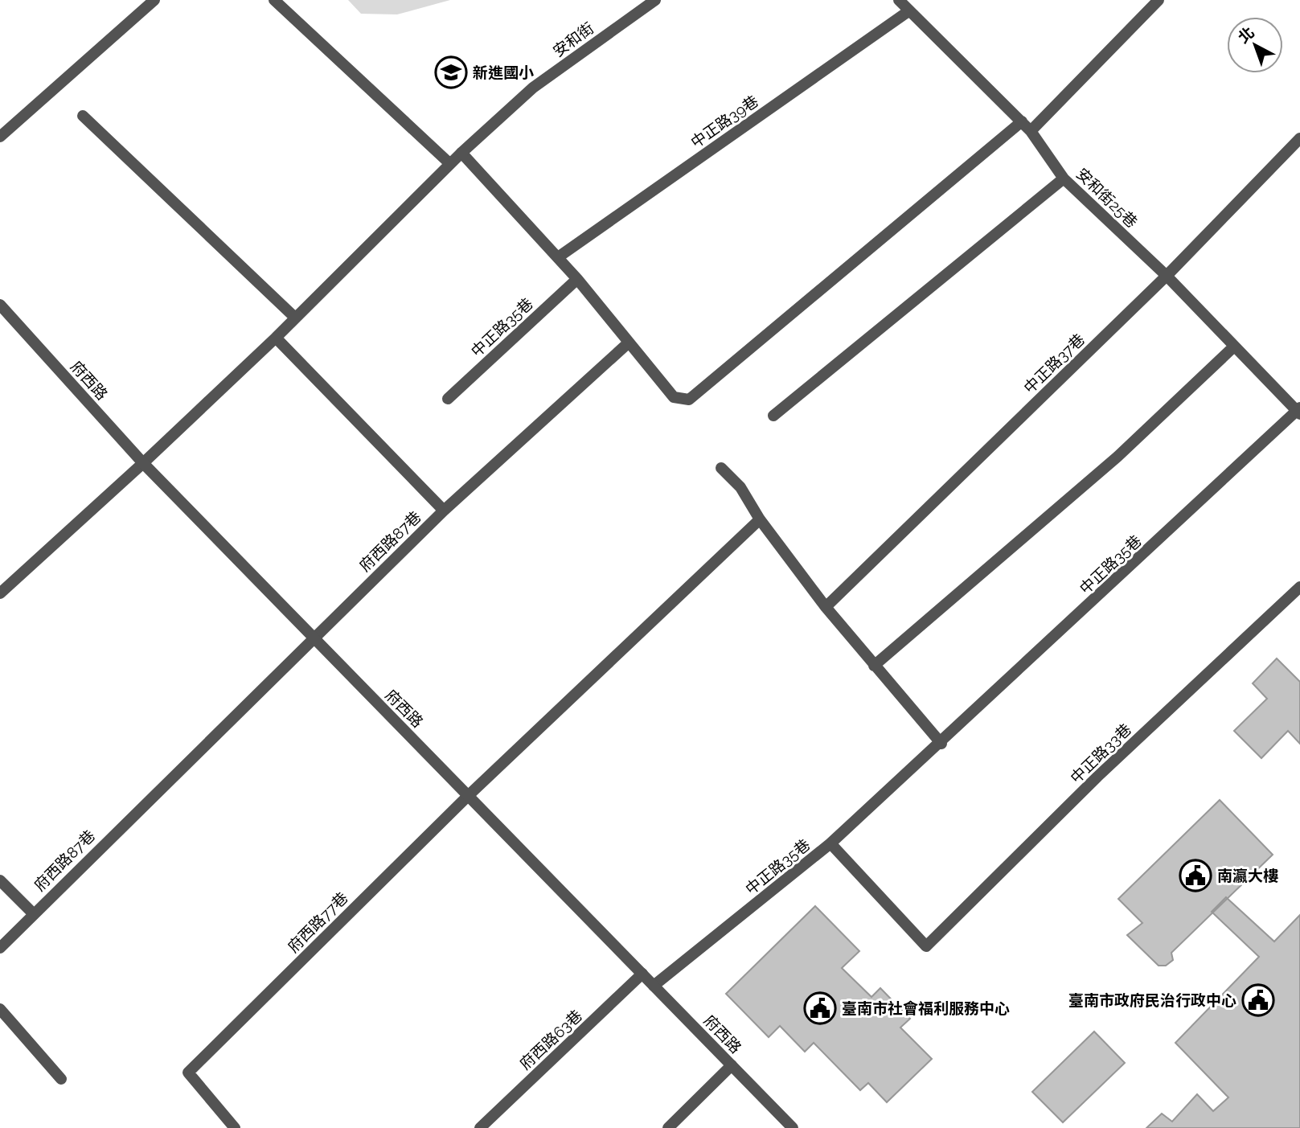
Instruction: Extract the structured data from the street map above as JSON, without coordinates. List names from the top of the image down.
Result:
{
  "streets": {
    "street": [
      "安和街",
      "中正路39巷",
      "安和街25巷",
      "中正路35巷",
      "中正路37巷",
      "府西路",
      "府西路87巷",
      "中正路33巷",
      "府西路77巷",
      "府西路63巷"
    ]
  },
  "crossings": [
    ["安和街", "府西路"],
    ["中正路39巷", "安和街25巷"],
    ["安和街25巷", "中正路35巷"],
    ["安和街25巷", "中正路37巷"],
    ["中正路35巷", "府西路"],
    ["中正路35巷", "中正路33巷"],
    ["府西路", "府西路87巷"],
    ["府西路", "府西路77巷"],
    ["府西路", "府西路63巷"]
  ],
  "places": {
    "school or university": ["新進國小"],
    "public building": ["南瀛大樓", "臺南市政府民治行政中心", "臺南市社會福利服務中心"]
  },
  "north": "top left"
}
